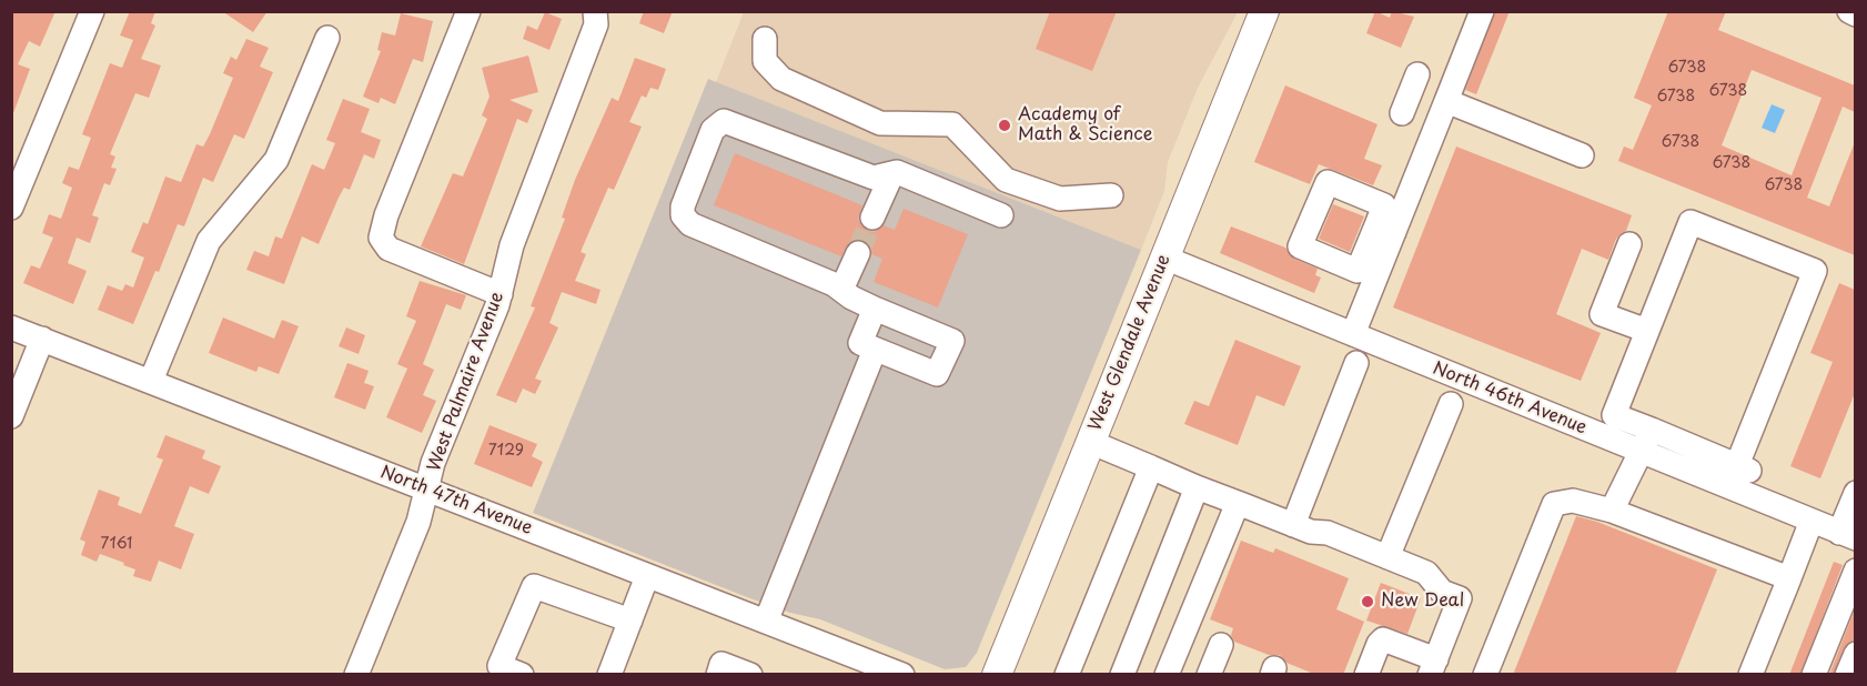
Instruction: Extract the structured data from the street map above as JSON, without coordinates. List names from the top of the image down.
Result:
{
  "streets": {
    "main road": ["West Glendale Avenue"],
    "street": ["West Palmaire Avenue", "North 46th Avenue", "North 47th Avenue"]
  },
  "crossings": [
    ["West Glendale Avenue", "North 46th Avenue"],
    ["West Palmaire Avenue", "North 47th Avenue"]
  ],
  "places": ["Academy of Math & Science", "New Deal"],
  "house_numbers": [
    "6738",
    "6738",
    "6738",
    "6738",
    "6738",
    "6738",
    "7129",
    "7161"
  ]
}
